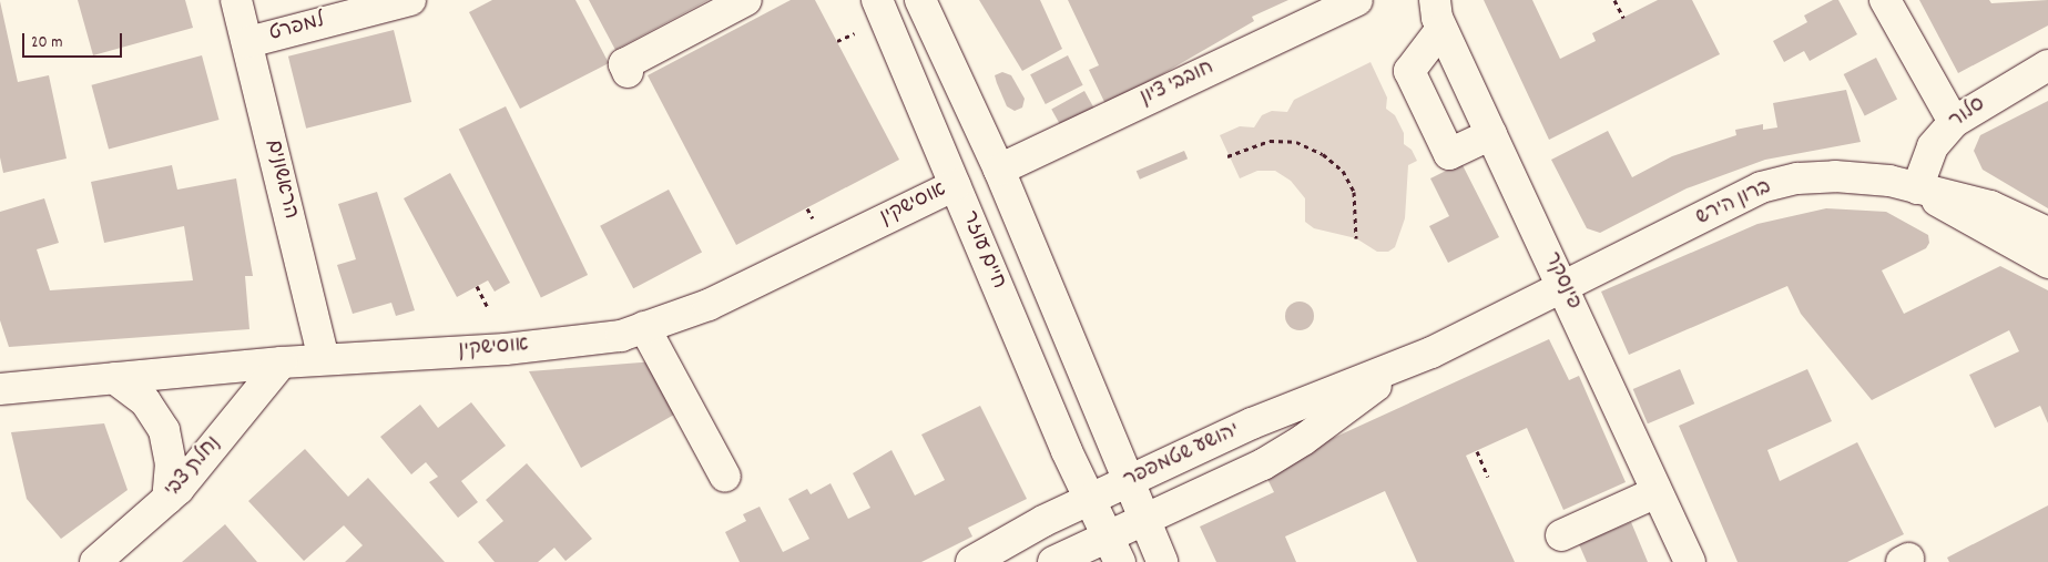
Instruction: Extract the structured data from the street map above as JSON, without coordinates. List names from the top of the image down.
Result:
{
  "streets": {
    "street": [
      "למפרט",
      "חובבי ציון",
      "סלור",
      "הראשונים",
      "ברון הירש",
      "אוסישקין",
      "חיים עוזר",
      "פינסקר",
      "יהושע שטמפפר",
      "נחלת צבי"
    ]
  },
  "crossings": [
    ["למפרט", "הראשונים"],
    ["סלור", "ברון הירש"],
    ["הראשונים", "אוסישקין"],
    ["ברון הירש", "פינסקר"],
    ["ברון הירש", "יהושע שטמפפר"],
    ["אוסישקין", "חיים עוזר"],
    ["אוסישקין", "נחלת צבי"],
    ["חיים עוזר", "יהושע שטמפפר"],
    ["פינסקר", "יהושע שטמפפר"]
  ],
  "scale_bar": "20 m"
}
